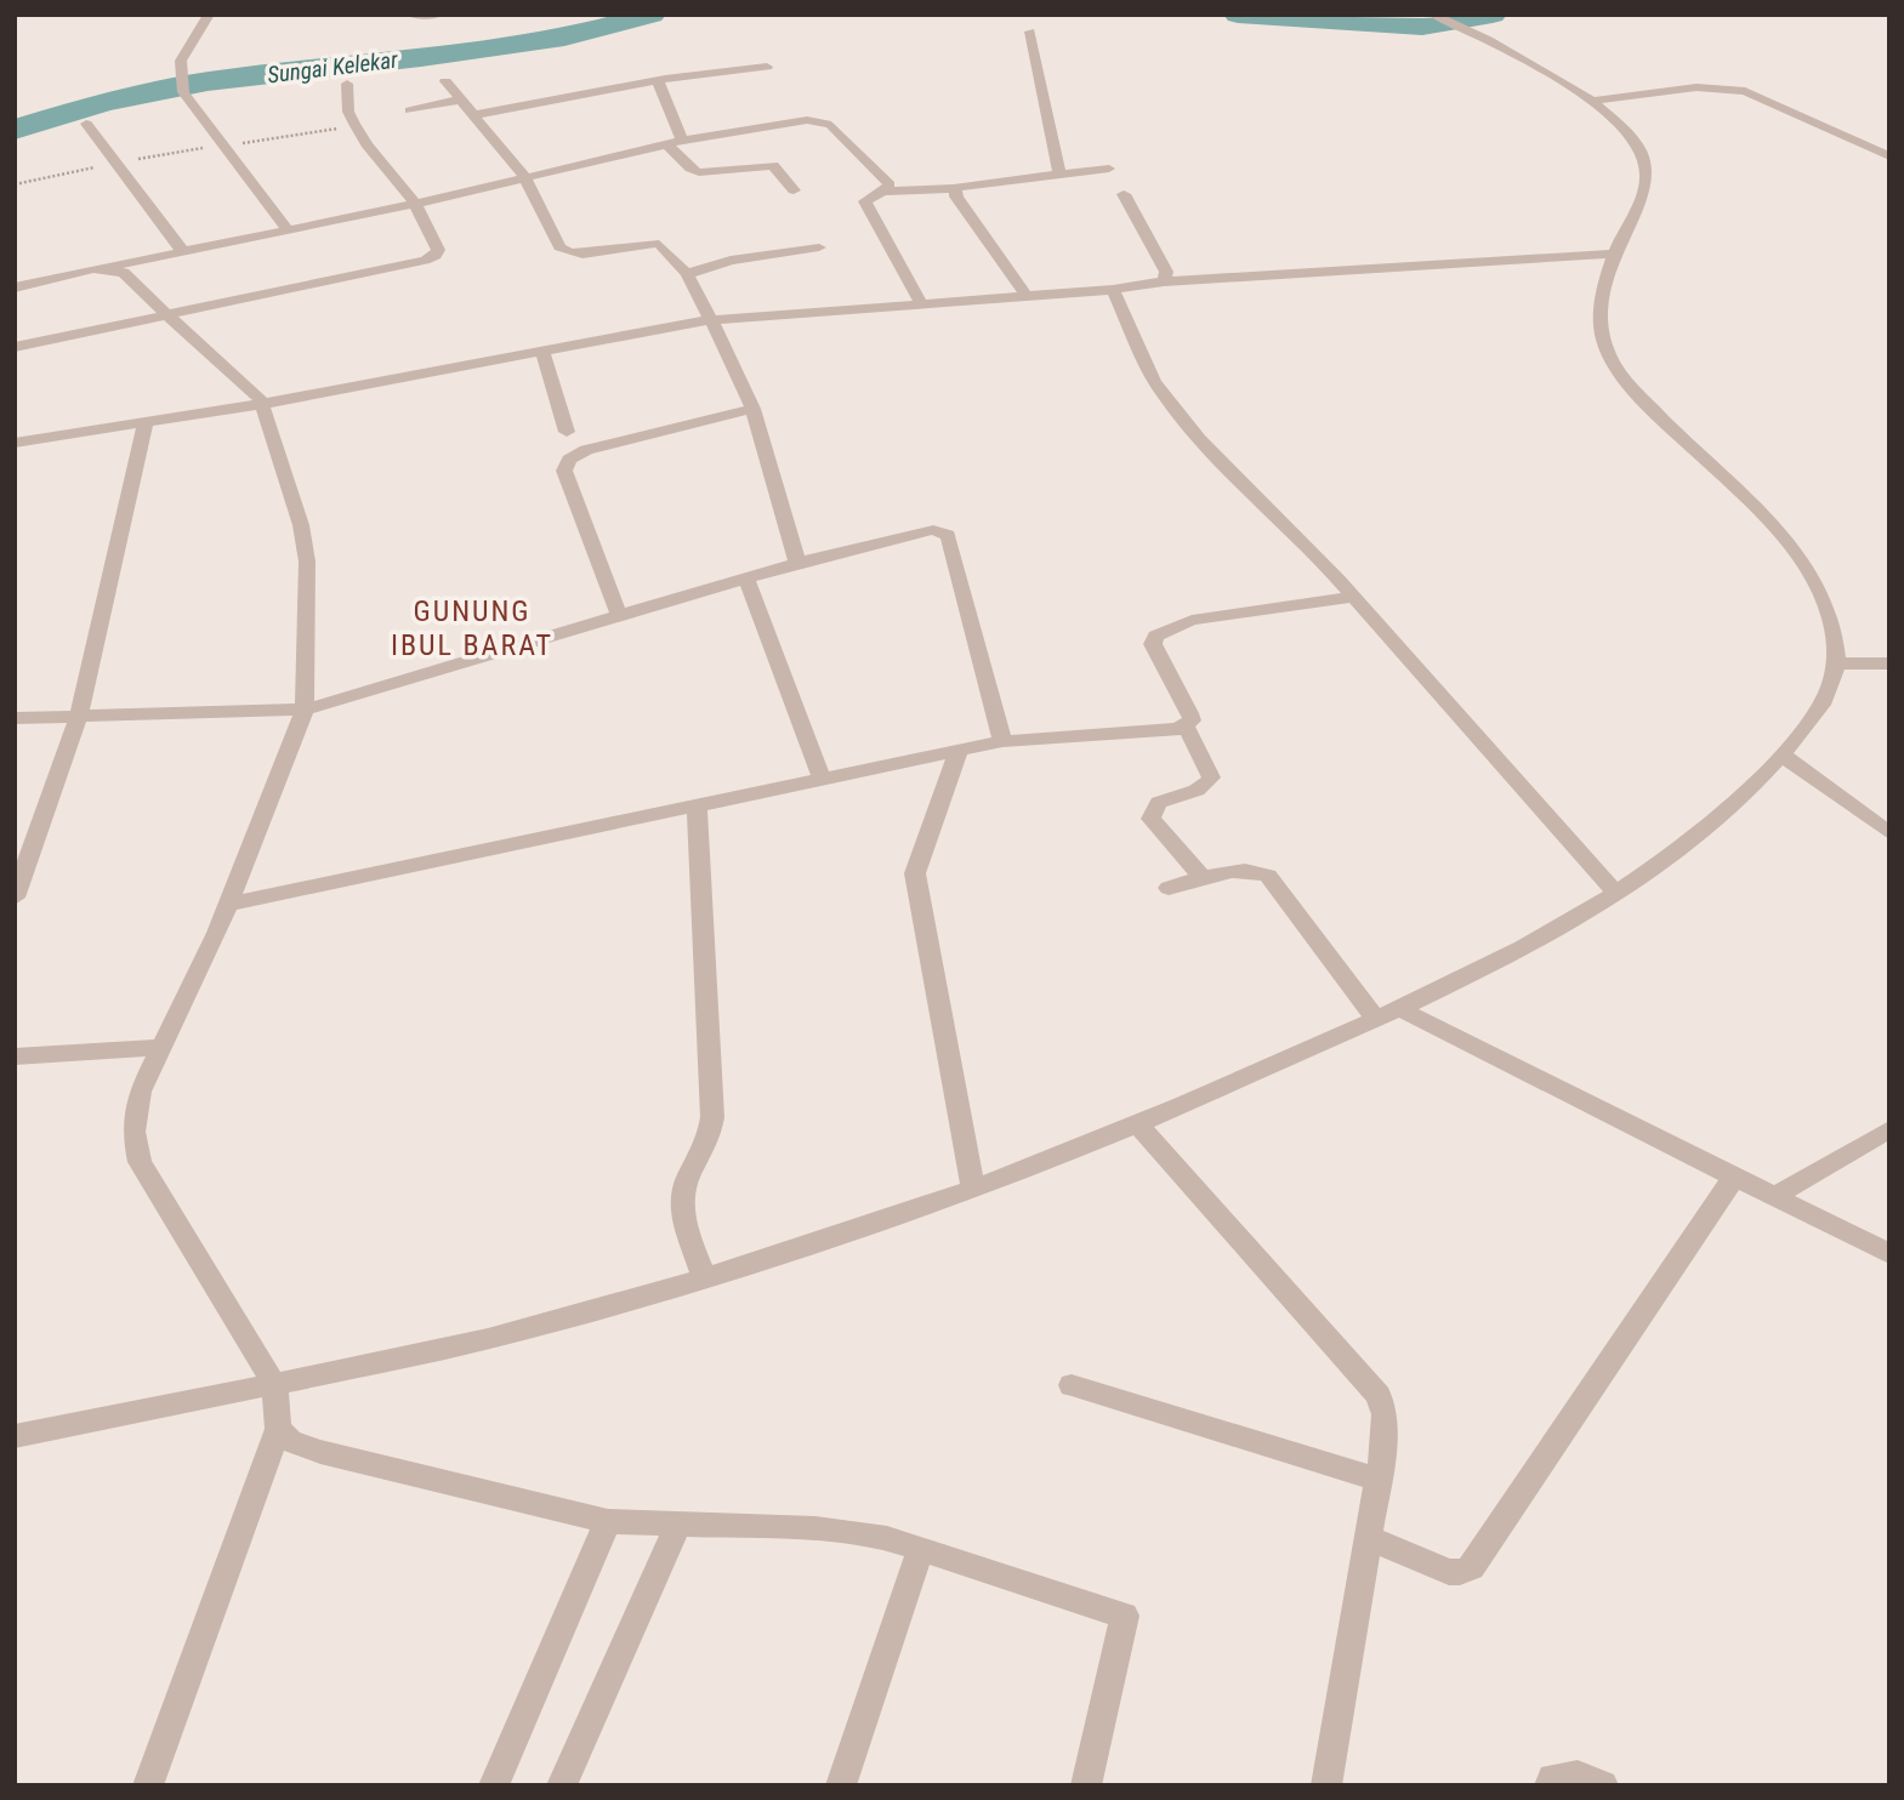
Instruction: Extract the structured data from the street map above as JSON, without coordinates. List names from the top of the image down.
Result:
{
  "districts": ["GUNUNG IBUL BARAT"],
  "water": ["Sungai Kelekar"]
}
